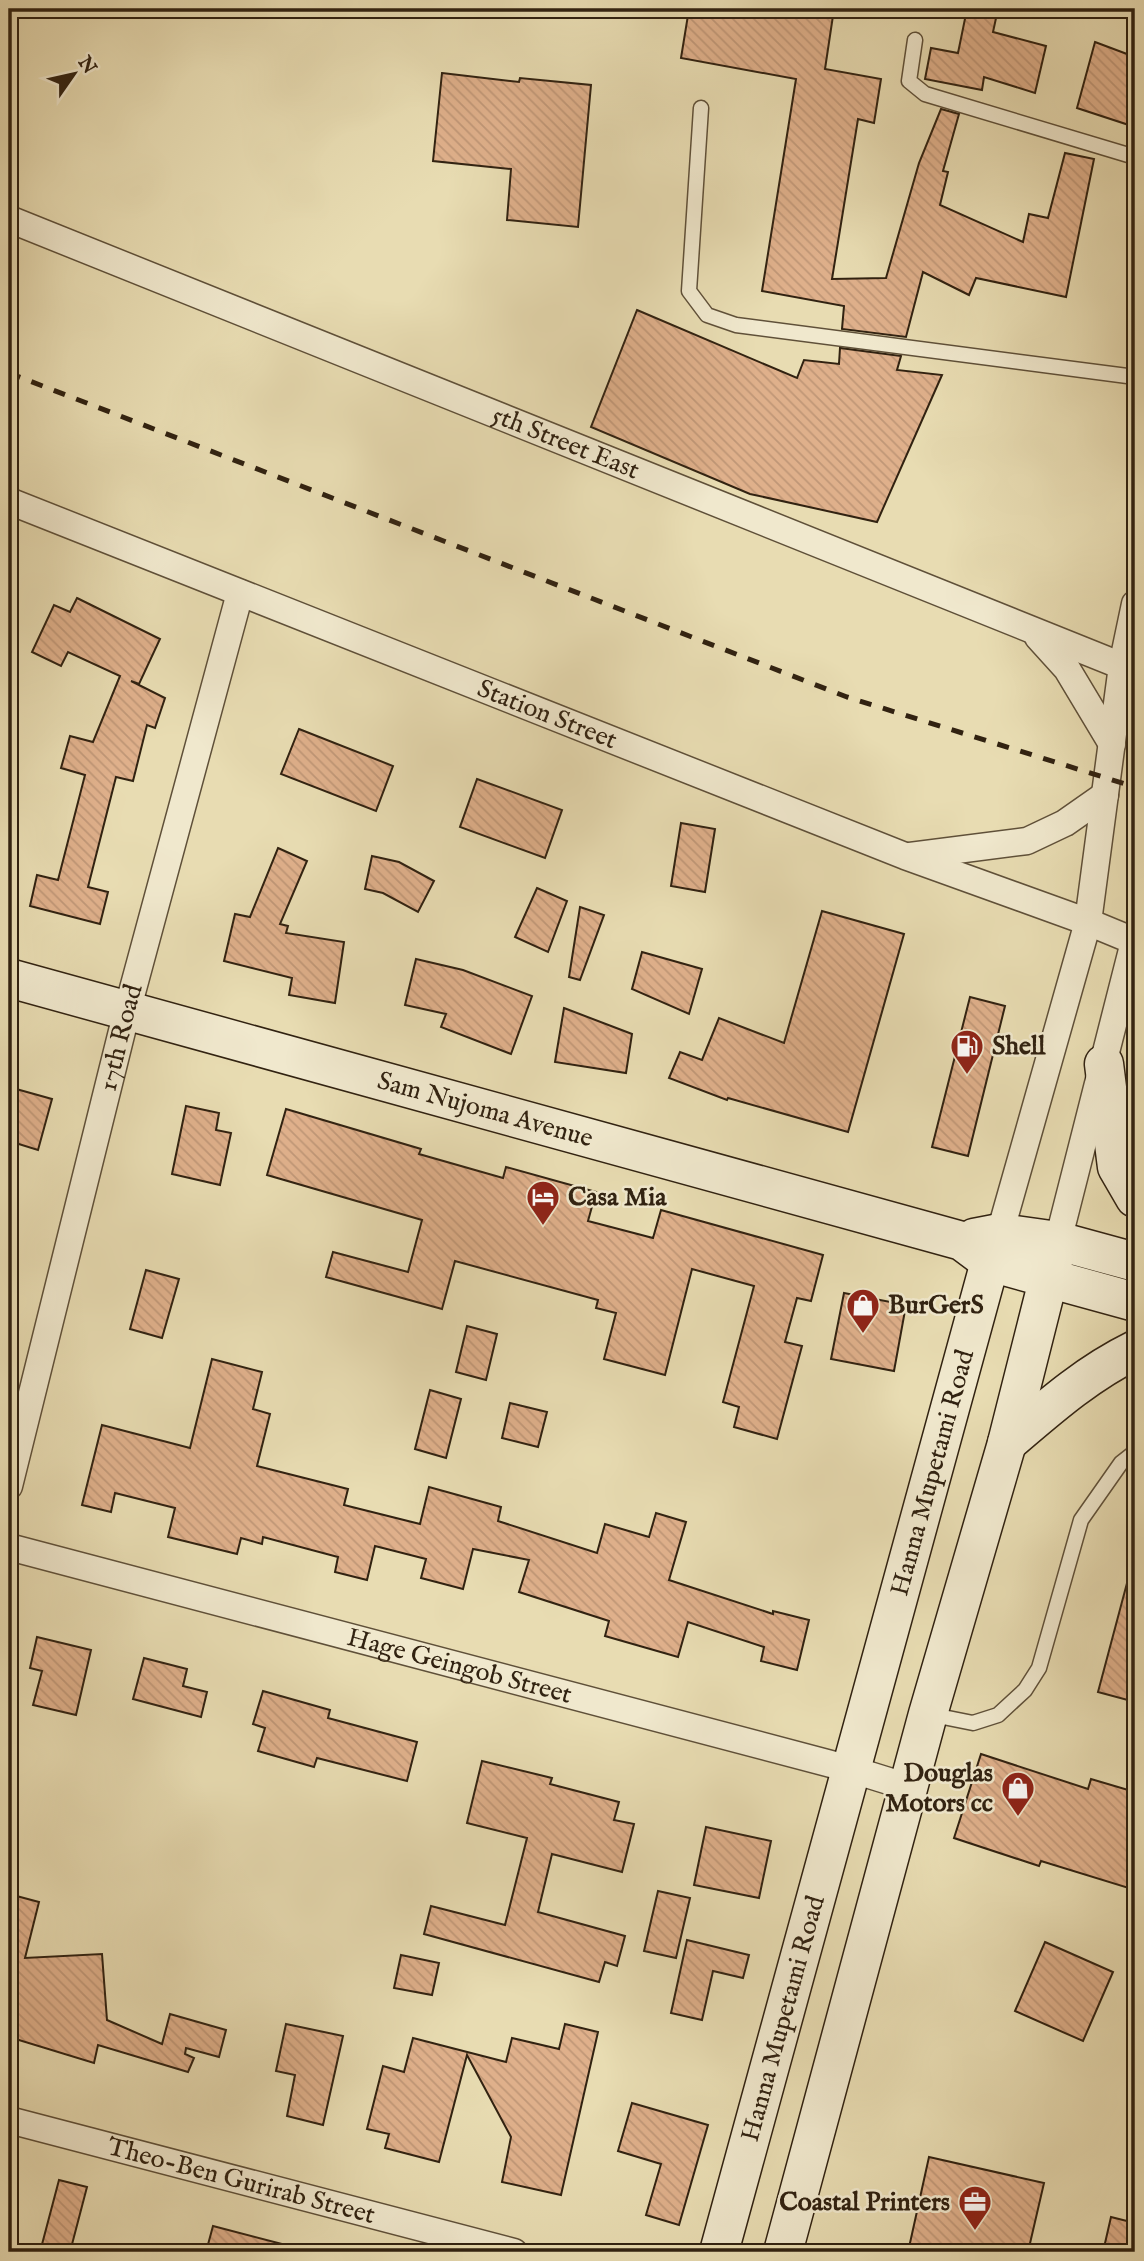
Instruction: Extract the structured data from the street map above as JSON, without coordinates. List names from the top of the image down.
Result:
{
  "streets": {
    "main road": ["Sam Nujoma Avenue", "Hanna Mupetami Road"],
    "street": [
      "5th Street East",
      "Station Street",
      "17th Road",
      "Hage Geingob Street",
      "Theo-Ben Gurirab Street"
    ]
  },
  "crossings": [
    ["5th Street East", "Hanna Mupetami Road"],
    ["Station Street", "17th Road"],
    ["Station Street", "Hanna Mupetami Road"],
    ["17th Road", "Sam Nujoma Avenue"],
    ["Sam Nujoma Avenue", "Hanna Mupetami Road"],
    ["Hanna Mupetami Road", "Hage Geingob Street"]
  ],
  "places": {
    "fuel station": ["Shell"],
    "hotel": ["Casa Mia"],
    "shop": ["BurGerS", "Douglas Motors cc"],
    "office": ["Coastal Printers"]
  },
  "north": "top right"
}
